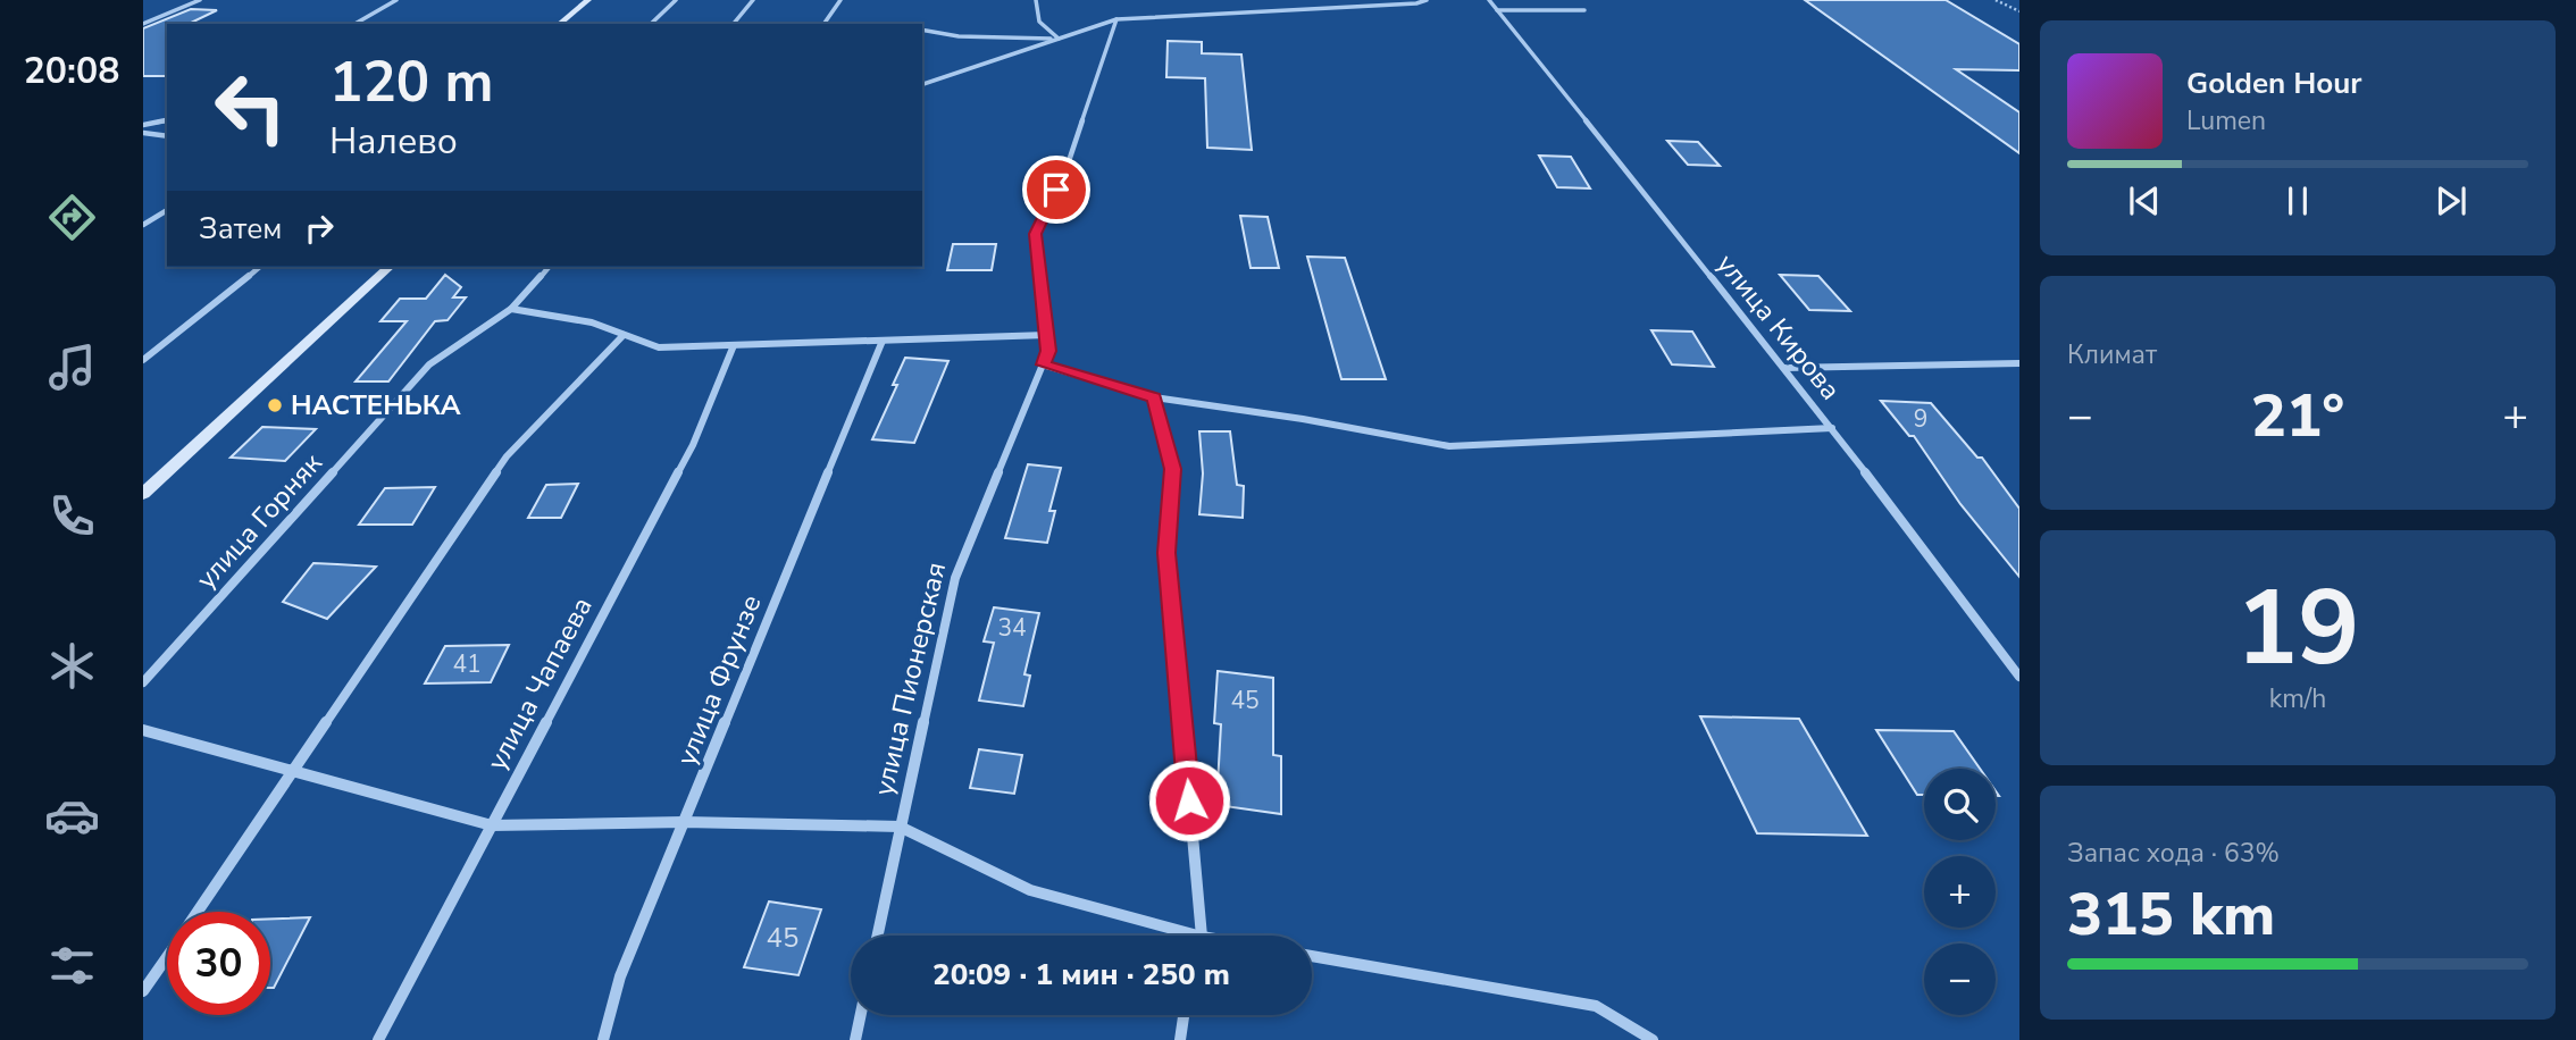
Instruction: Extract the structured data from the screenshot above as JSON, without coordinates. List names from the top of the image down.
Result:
{
  "streets": {
    "street": [
      "улица Кирова",
      "улица Горняк",
      "улица Пионерская",
      "улица Фрунзе",
      "улица Чапаева"
    ]
  },
  "places": ["НАСТЕНЬКА"],
  "house_numbers": [
    "9",
    "34",
    "41",
    "45",
    "45"
  ],
  "page": {
    "tabs": "20:08",
    "turn": ["120 m", "Налево"],
    "song": ["Golden Hour", "Lumen"],
    "then": "Затем",
    "tile": [
      "Климат",
      ["19", "km/h"],
      ["Запас хода · 63%", "315 km"]
    ],
    "heat": ["−", "21°", "+"],
    "map_buttons": ["+", "−"],
    "limit": "30",
    "trip": "20:09 · 1 мин · 250 m"
  }
}
